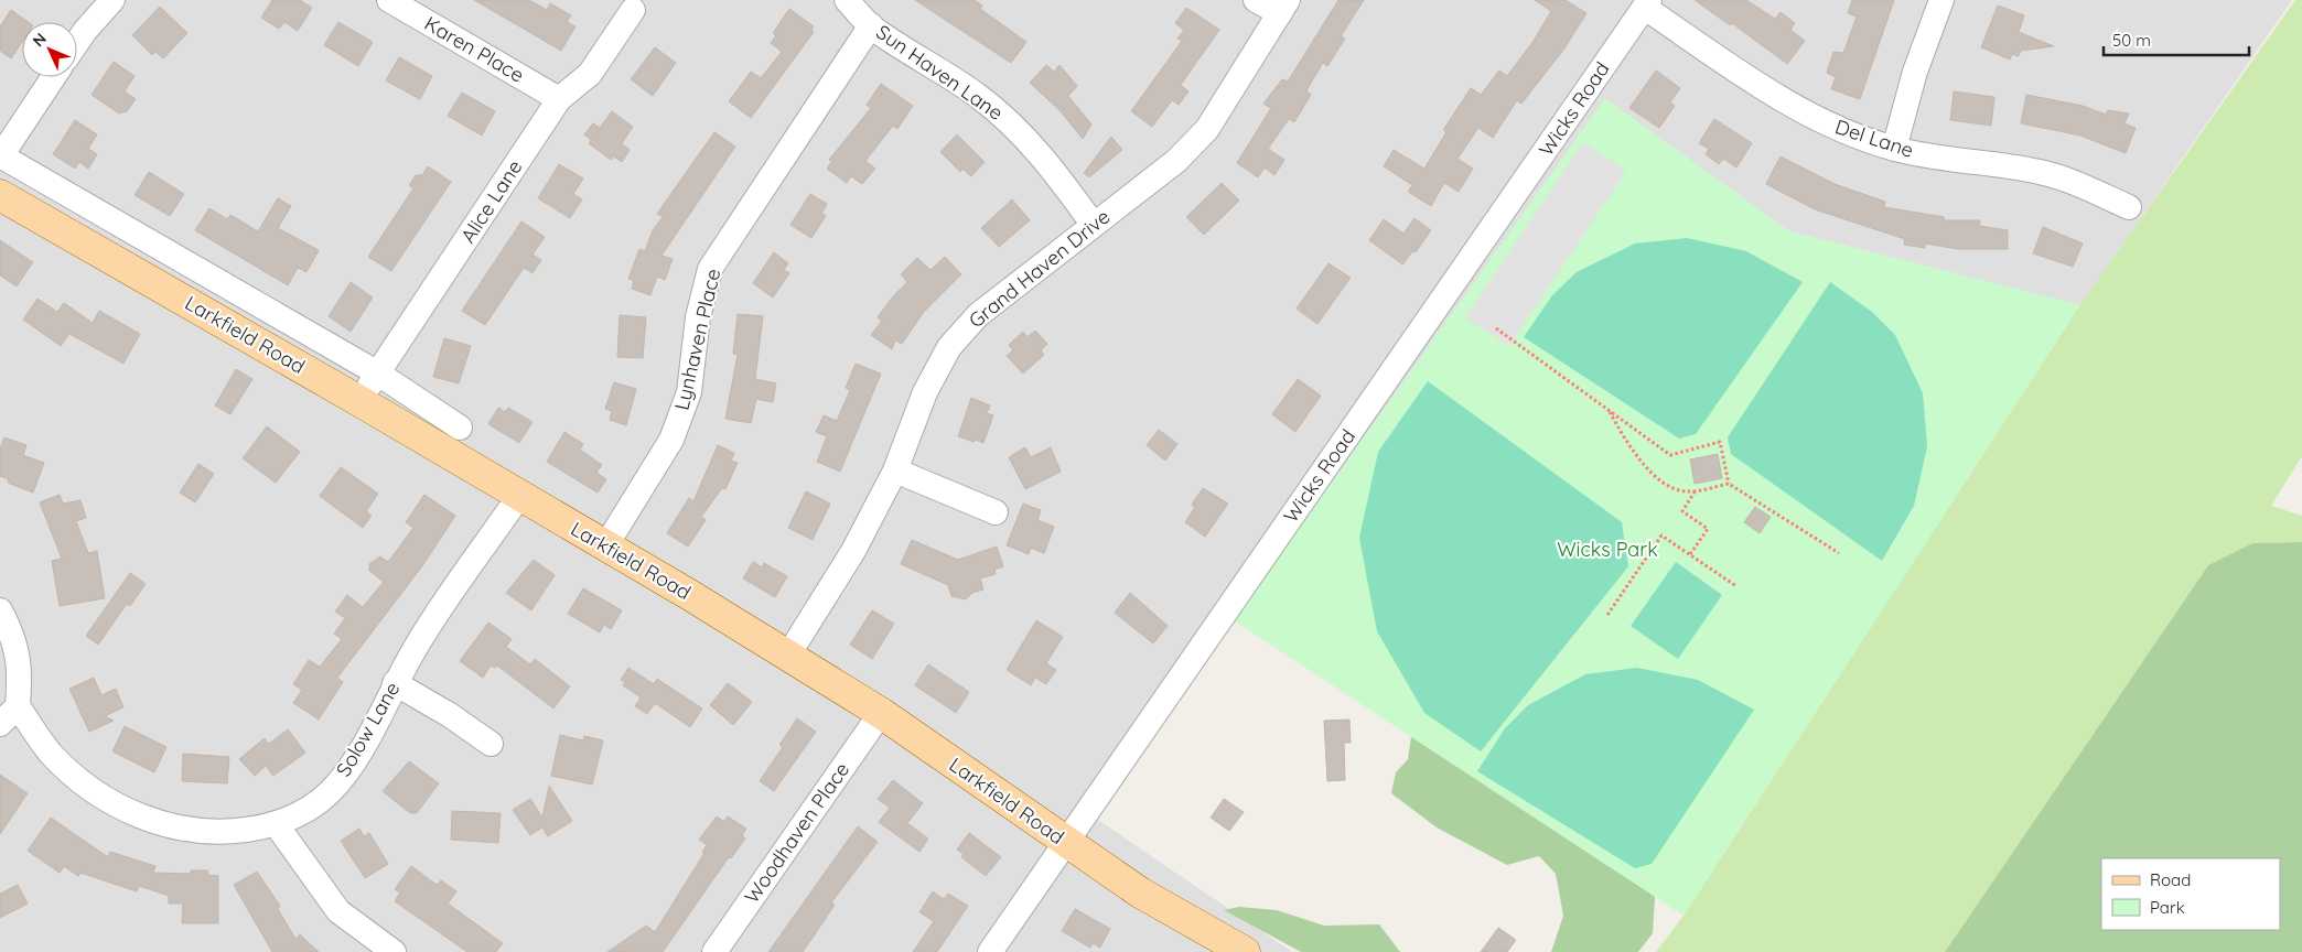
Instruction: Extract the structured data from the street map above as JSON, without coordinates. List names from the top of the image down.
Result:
{
  "streets": {
    "main road": ["Larkfield Road"],
    "street": [
      "Karen Place",
      "Sun Haven Lane",
      "Wicks Road",
      "Del Lane",
      "Alice Lane",
      "Grand Haven Drive",
      "Lynhaven Place",
      "Solow Lane",
      "Woodhaven Place"
    ]
  },
  "crossings": [
    ["Karen Place", "Alice Lane"],
    ["Sun Haven Lane", "Grand Haven Drive"],
    ["Sun Haven Lane", "Lynhaven Place"],
    ["Wicks Road", "Del Lane"],
    ["Wicks Road", "Larkfield Road"],
    ["Alice Lane", "Larkfield Road"],
    ["Grand Haven Drive", "Larkfield Road"],
    ["Larkfield Road", "Lynhaven Place"],
    ["Larkfield Road", "Solow Lane"],
    ["Larkfield Road", "Woodhaven Place"]
  ],
  "parks": ["Wicks Park"],
  "legend": ["Road", "Park"],
  "scale_bar": "50 m",
  "north": "top left"
}
